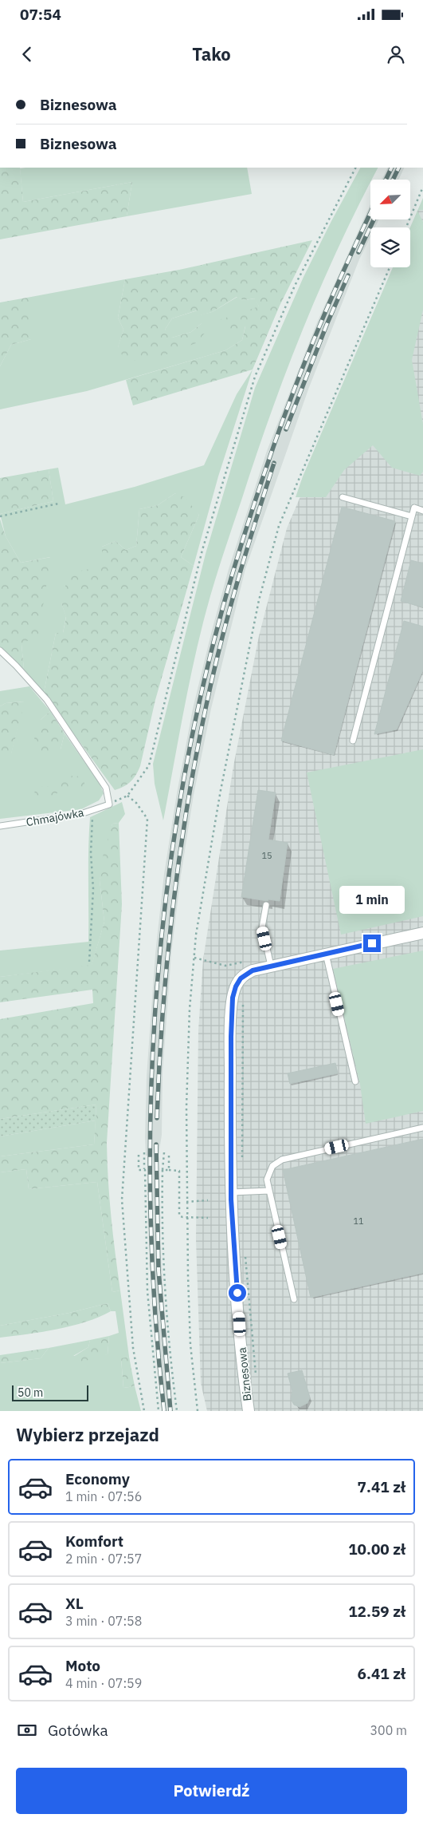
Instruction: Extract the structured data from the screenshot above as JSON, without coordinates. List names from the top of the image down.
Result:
{
  "streets": {
    "street": ["Biznesowa"],
    "lane": ["Chmajówka"]
  },
  "house_numbers": ["15", "11"],
  "scale_bar": "50 m",
  "north": "bottom left",
  "page": {
    "status": "07:54",
    "header": "Tako",
    "banner": ["Biznesowa", "Biznesowa"],
    "bubble": "1 min",
    "scale": "50 m",
    "heading": "Wybierz przejazd",
    "list": [
      {
        "name": "Economy",
        "note": "1 min · 07:56",
        "value": "7.41 zł"
      },
      {
        "name": "Komfort",
        "note": "2 min · 07:57",
        "value": "10.00 zł"
      },
      {
        "name": "XL",
        "note": "3 min · 07:58",
        "value": "12.59 zł"
      },
      {
        "name": "Moto",
        "note": "4 min · 07:59",
        "value": "6.41 zł"
      }
    ],
    "pay": ["Gotówka", "300 m"],
    "buttons": "Potwierdź"
  }
}
